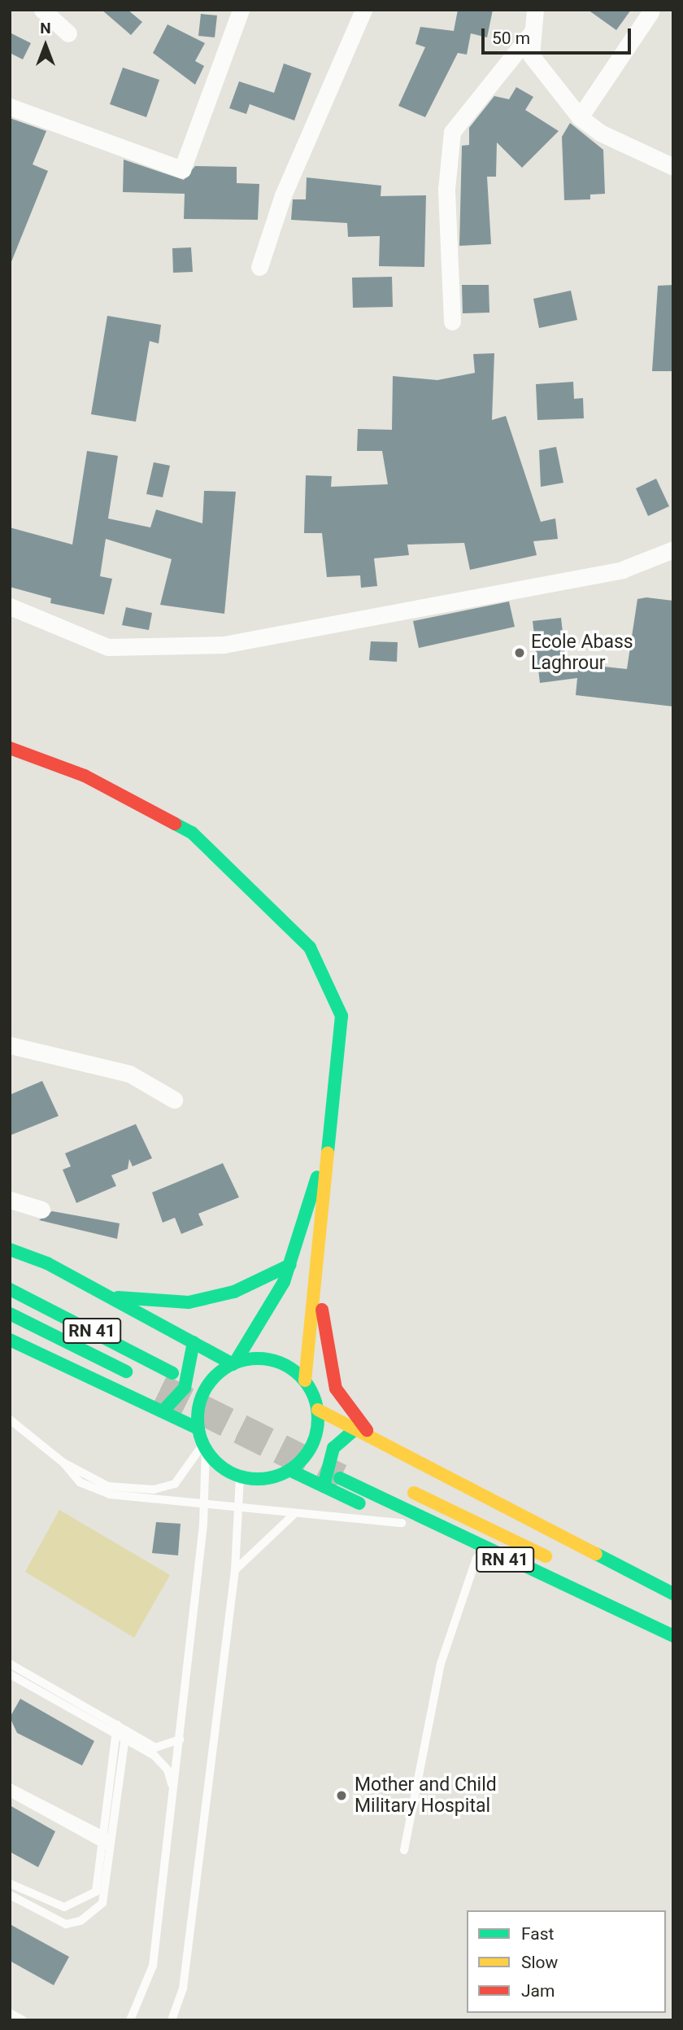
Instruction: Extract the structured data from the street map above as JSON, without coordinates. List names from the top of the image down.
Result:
{
  "streets": {
    "main road": ["RN 41"]
  },
  "places": ["Ecole Abass Laghrour", "Mother and Child Military Hospital"],
  "legend": ["Fast", "Slow", "Jam"],
  "scale_bar": "50 m",
  "north": "top"
}
